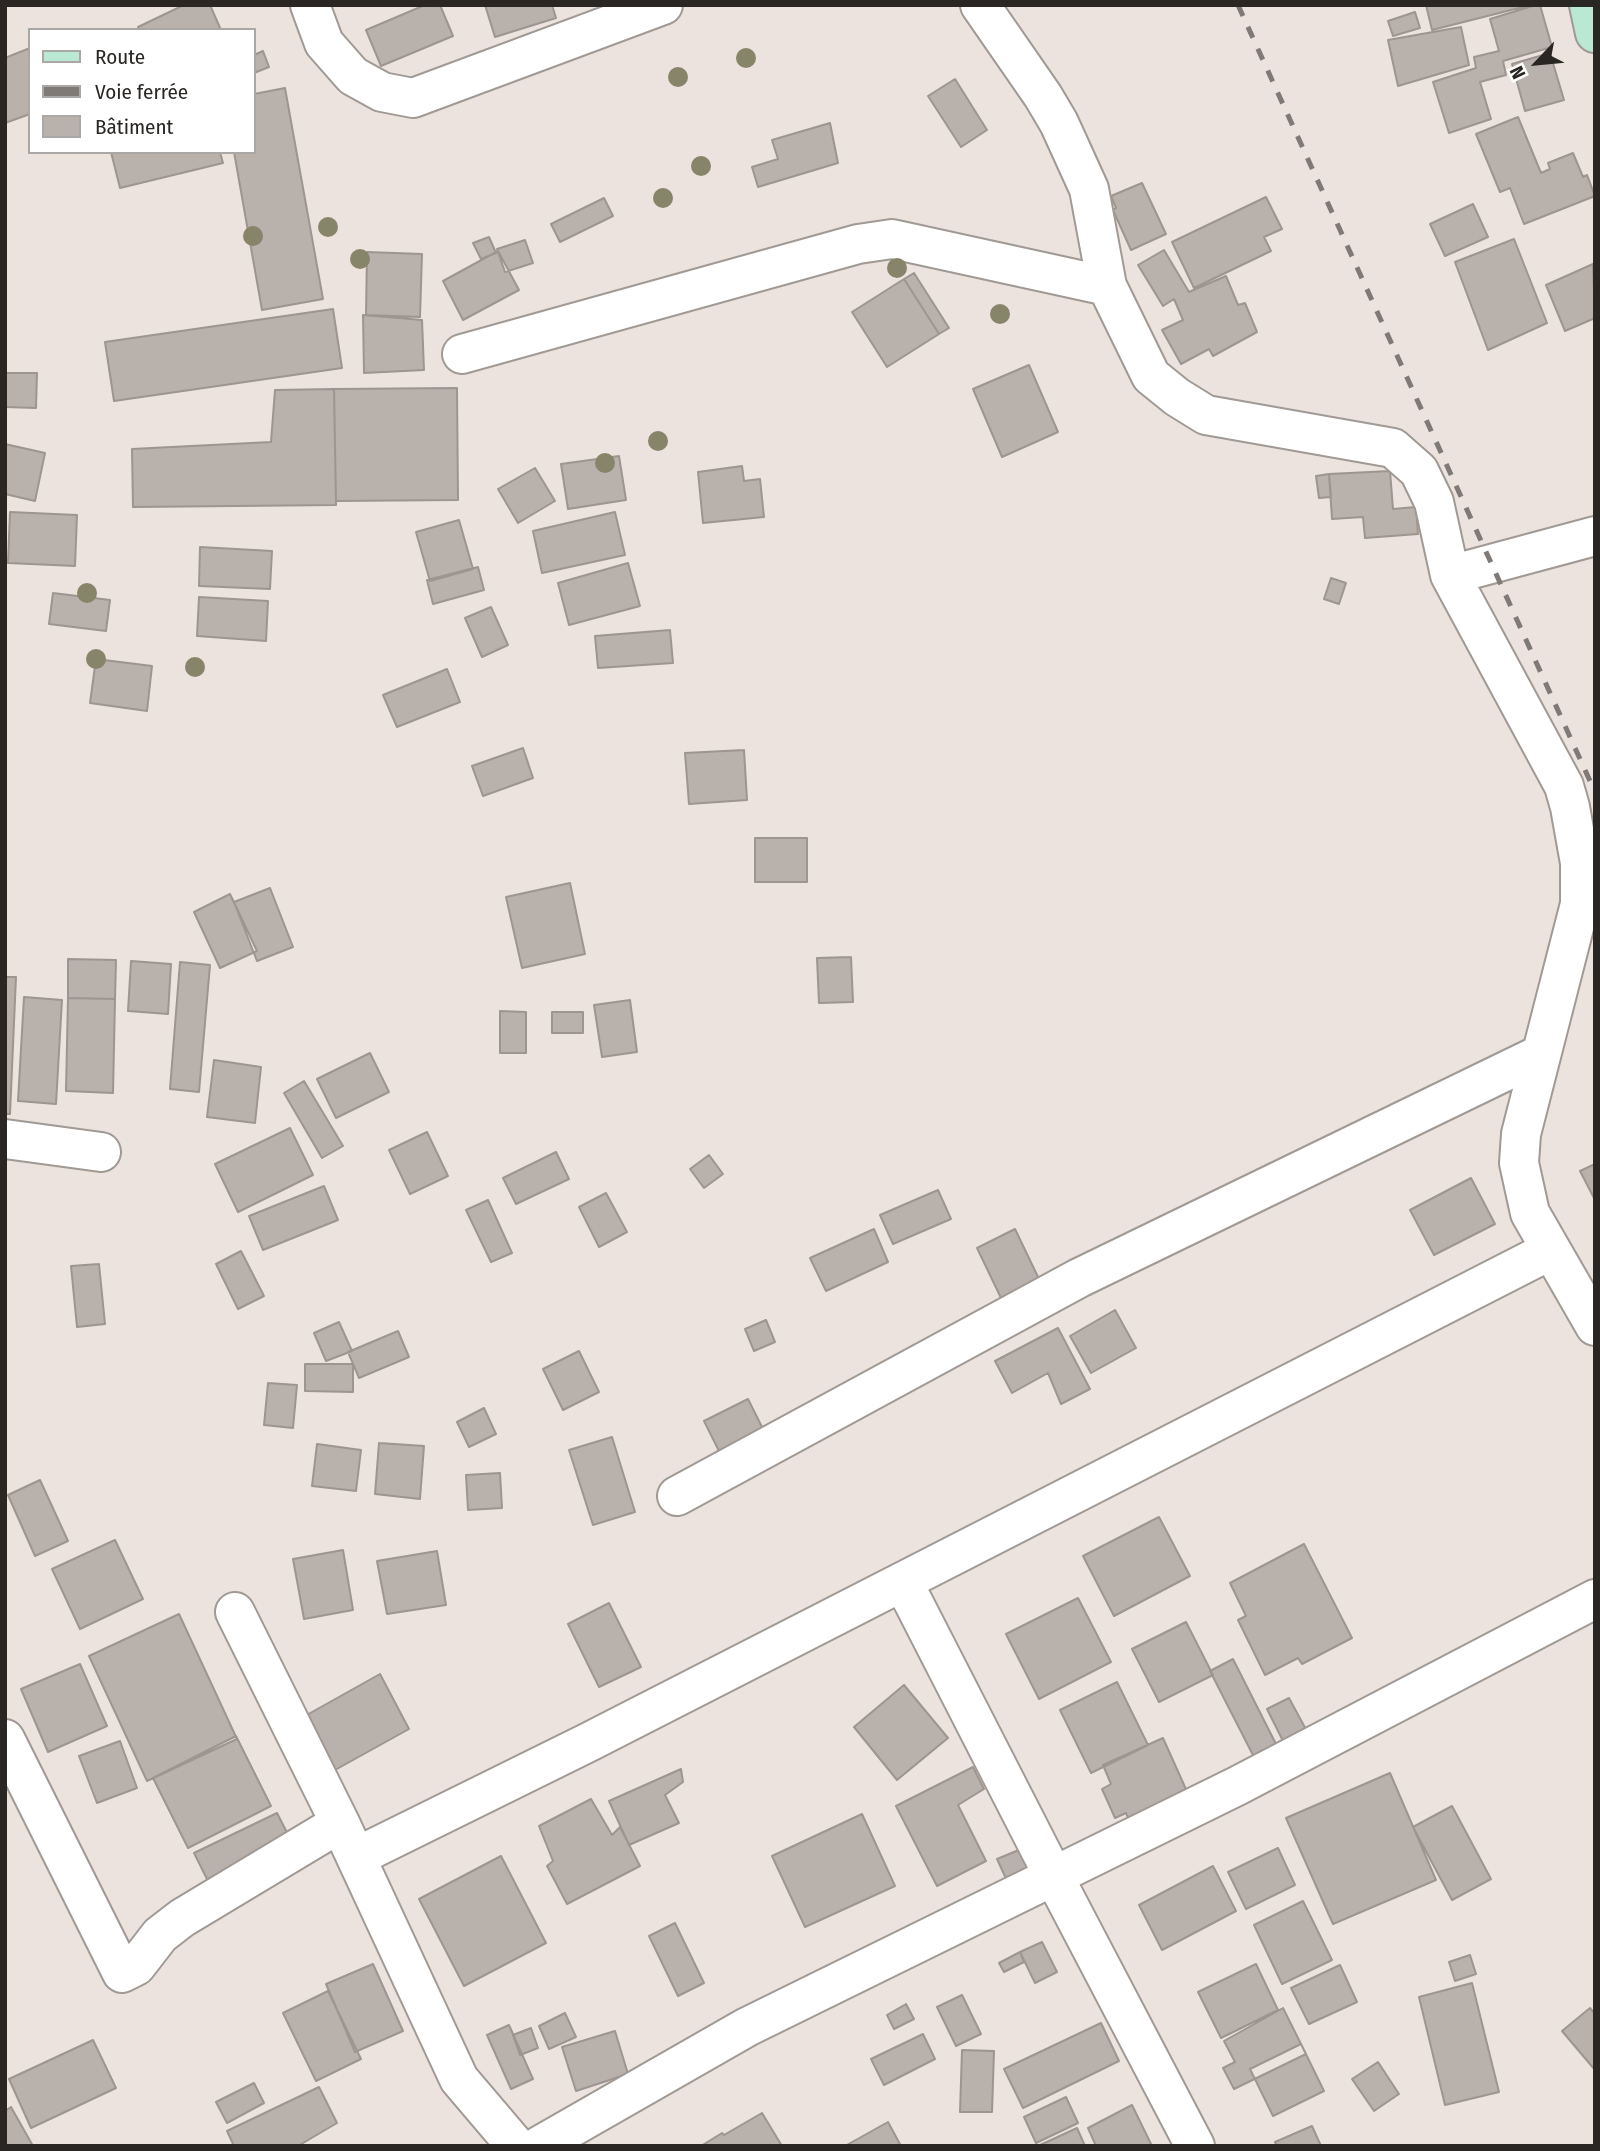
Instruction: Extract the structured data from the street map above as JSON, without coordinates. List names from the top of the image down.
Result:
{
  "legend": ["Route", "Voie ferrée", "Bâtiment"],
  "north": "bottom left"
}
